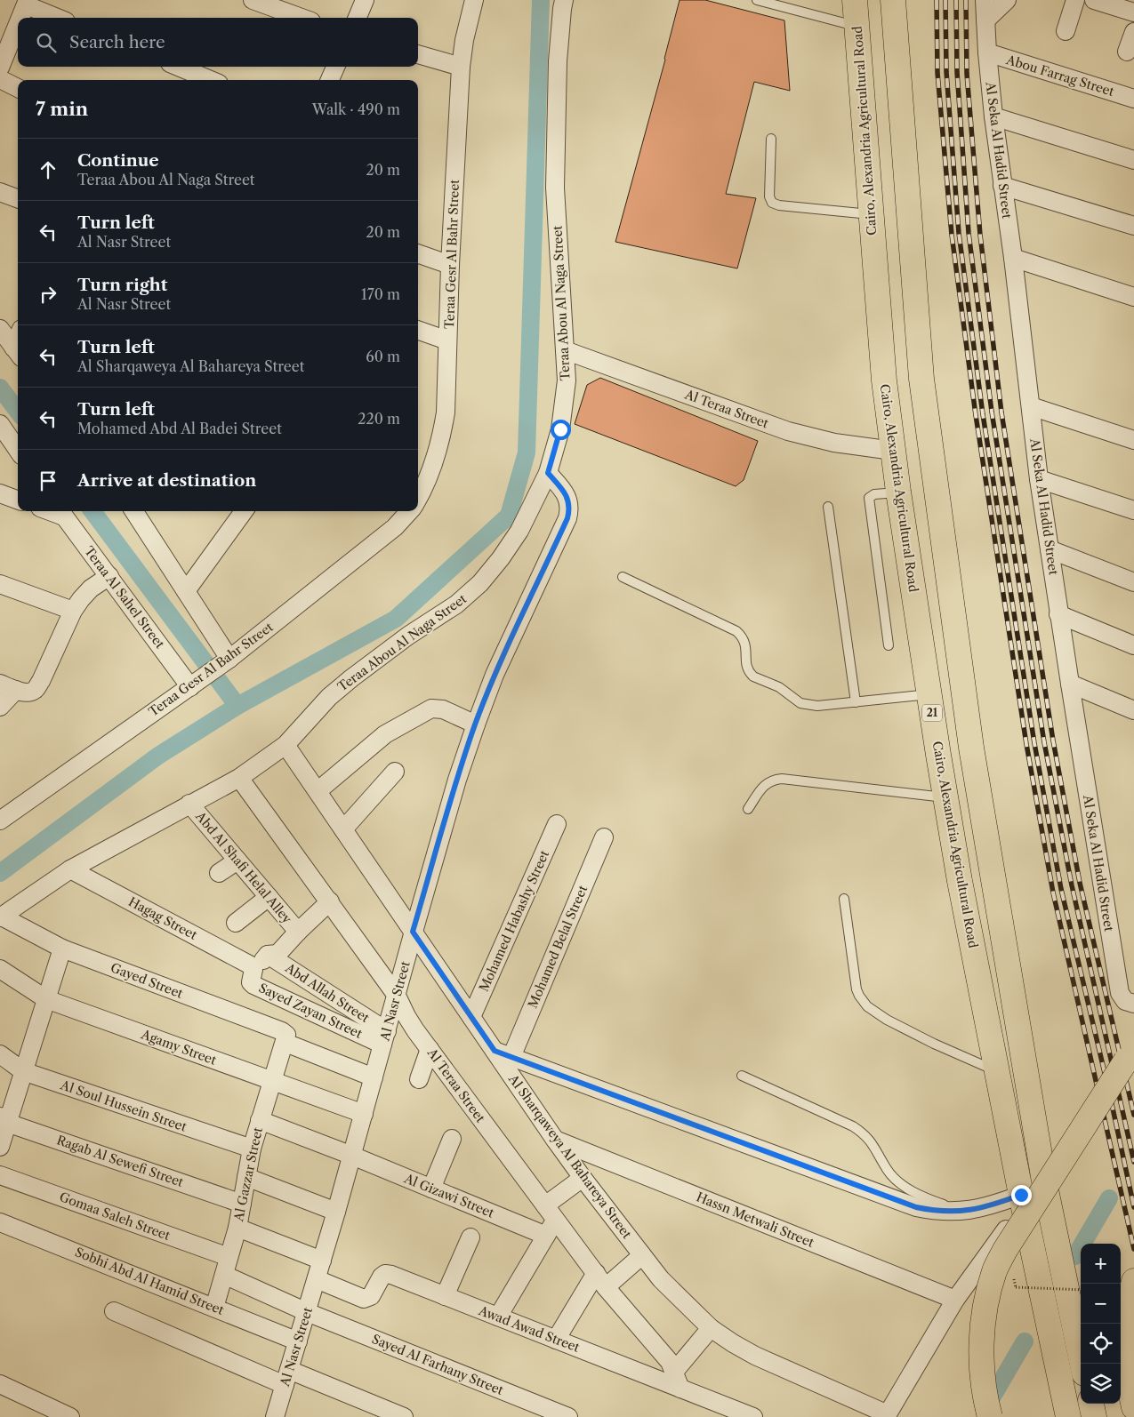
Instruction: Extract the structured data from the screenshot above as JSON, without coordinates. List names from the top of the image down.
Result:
{
  "streets": {
    "highway": ["Cairo, Alexandria Agricultural Road", "21"],
    "street": [
      "Abou Farrag Street",
      "Al Seka Al Hadid Street",
      "Teraa Gesr Al Bahr Street",
      "Teraa Abou Al Naga Street",
      "Al Teraa Street",
      "Teraa Al Sahel Street",
      "Abd Al Shafi Helal Alley",
      "Hagag Street",
      "Mohamed Habashy Street",
      "Mohamed Belal Street",
      "Gayed Street",
      "Abd Allah Street",
      "Al Nasr Street",
      "Sayed Zayan Street",
      "Agamy Street",
      "Al Soul Hussein Street",
      "Al Sharqaweya Al Bahareya Street",
      "Ragab Al Sewefi Street",
      "Al Gazzar Street",
      "Al Gizawi Street",
      "Gomaa Saleh Street",
      "Hassn Metwali Street",
      "Sobhi Abd Al Hamid Street",
      "Awad Awad Street",
      "Sayed Al Farhany Street"
    ]
  },
  "crossings": [
    ["Abou Farrag Street", "Al Seka Al Hadid Street"],
    ["Cairo, Alexandria Agricultural Road", "Al Teraa Street"],
    ["Teraa Gesr Al Bahr Street", "Teraa Al Sahel Street"],
    ["Teraa Abou Al Naga Street", "Al Teraa Street"],
    ["Teraa Abou Al Naga Street", "Abd Al Shafi Helal Alley"],
    ["Teraa Abou Al Naga Street", "Hagag Street"],
    ["Teraa Abou Al Naga Street", "Gayed Street"],
    ["Teraa Abou Al Naga Street", "Al Nasr Street"],
    ["Teraa Abou Al Naga Street", "Al Sharqaweya Al Bahareya Street"],
    ["Al Teraa Street", "Al Nasr Street"],
    ["Al Teraa Street", "Awad Awad Street"],
    ["Hagag Street", "Sayed Zayan Street"],
    ["Mohamed Habashy Street", "Al Sharqaweya Al Bahareya Street"],
    ["Gayed Street", "Al Gazzar Street"],
    ["Abd Allah Street", "Al Nasr Street"],
    ["Abd Allah Street", "Sayed Zayan Street"],
    ["Al Nasr Street", "Sayed Zayan Street"],
    ["Al Nasr Street", "Agamy Street"],
    ["Al Nasr Street", "Al Sharqaweya Al Bahareya Street"],
    ["Al Nasr Street", "Al Gizawi Street"],
    ["Al Nasr Street", "Sobhi Abd Al Hamid Street"],
    ["Al Nasr Street", "Awad Awad Street"],
    ["Al Nasr Street", "Sayed Al Farhany Street"],
    ["Agamy Street", "Al Gazzar Street"],
    ["Al Soul Hussein Street", "Al Gazzar Street"],
    ["Al Sharqaweya Al Bahareya Street", "Hassn Metwali Street"],
    ["Ragab Al Sewefi Street", "Al Gazzar Street"],
    ["Al Gazzar Street", "Al Gizawi Street"],
    ["Al Gazzar Street", "Gomaa Saleh Street"],
    ["Al Gazzar Street", "Sobhi Abd Al Hamid Street"],
    ["Al Gazzar Street", "Sayed Al Farhany Street"]
  ],
  "page": {
    "search": "Search here",
    "heading": ["7 min", "Walk · 490 m"],
    "list": [
      ["Continue", "Teraa Abou Al Naga Street", "20 m"],
      ["Turn left", "Al Nasr Street", "20 m"],
      ["Turn right", "Al Nasr Street", "170 m"],
      ["Turn left", "Al Sharqaweya Al Bahareya Street", "60 m"],
      ["Turn left", "Mohamed Abd Al Badei Street", "220 m"],
      "Arrive at destination"
    ],
    "map_buttons": ["+", "−"]
  }
}
